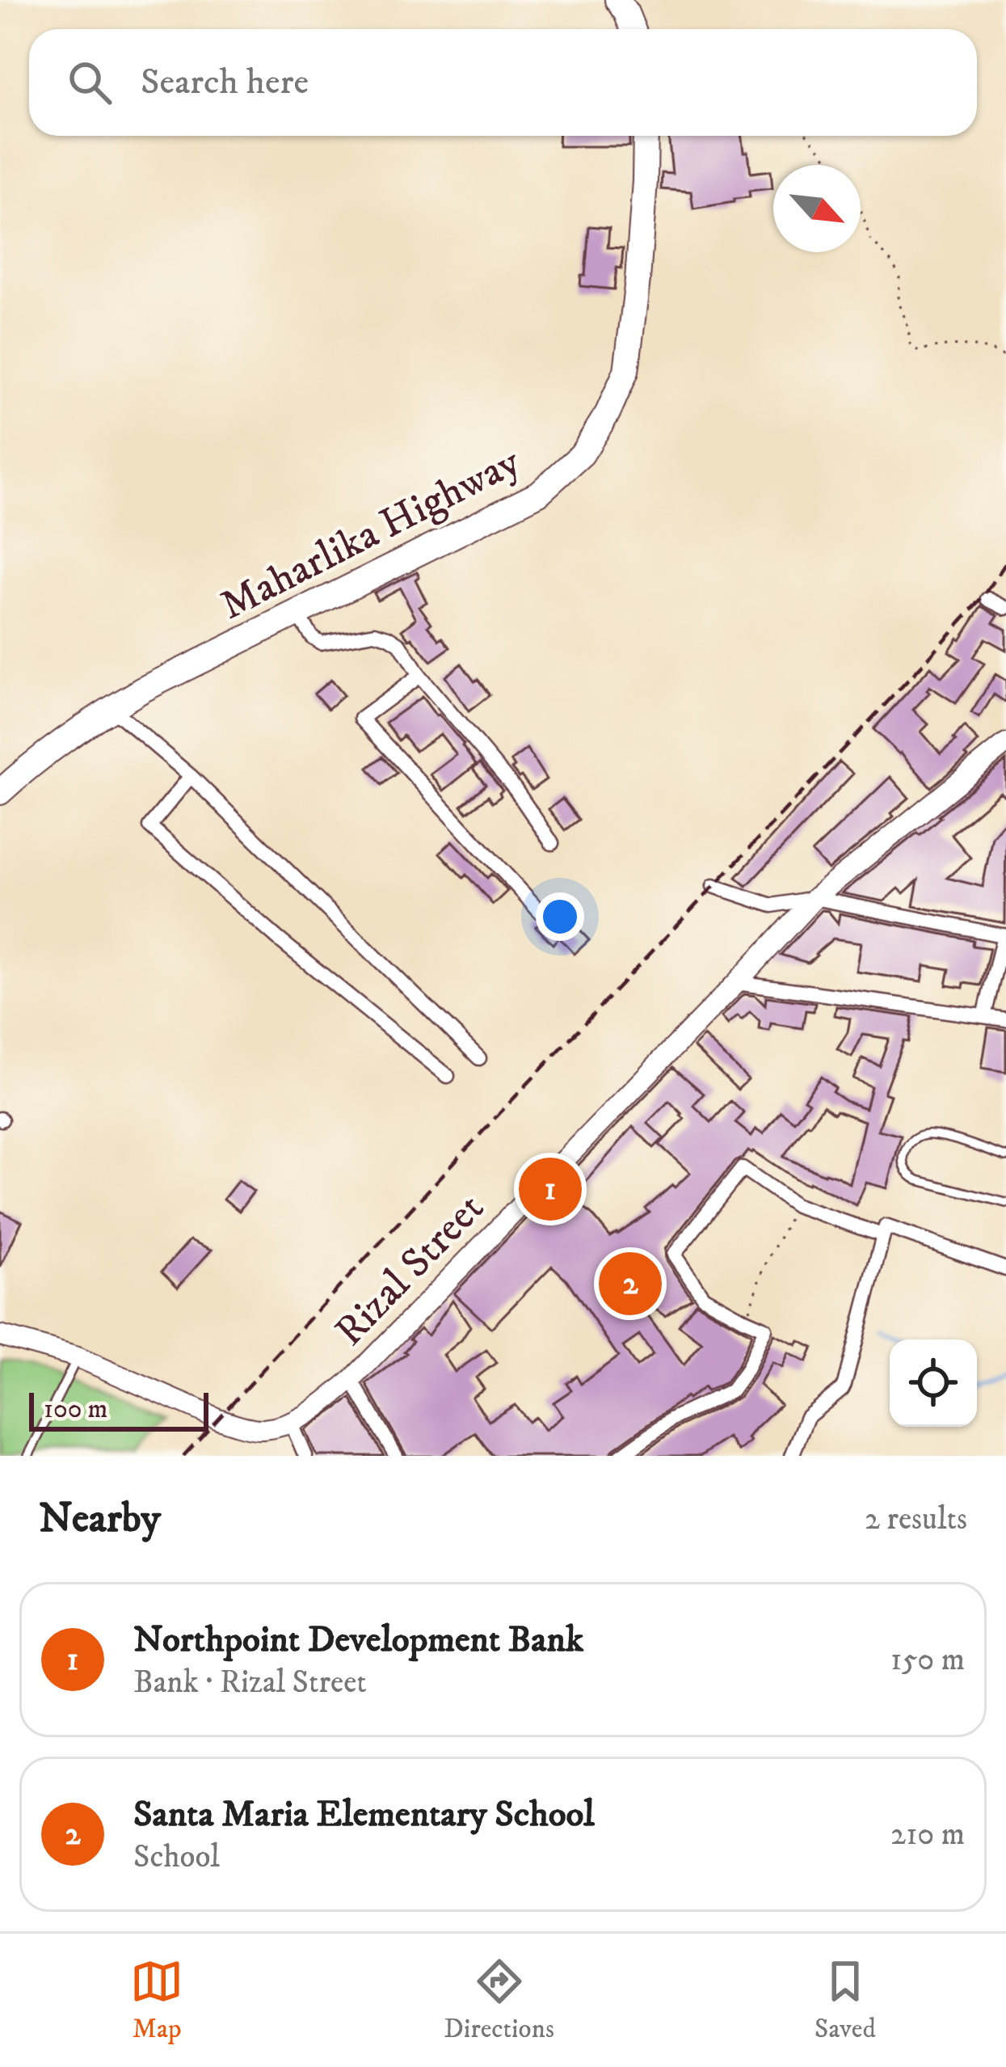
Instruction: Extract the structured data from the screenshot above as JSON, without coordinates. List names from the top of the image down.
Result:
{
  "streets": {
    "highway": ["Maharlika Highway"],
    "street": ["Rizal Street"]
  },
  "scale_bar": "100 m",
  "north": "bottom right",
  "page": {
    "search": "Search here",
    "pins": ["1", "2"],
    "scale": "100 m",
    "heading": ["Nearby", "2 results"],
    "list": [
      {
        "mark": "1",
        "name": "Northpoint Development Bank",
        "note": "Bank · Rizal Street",
        "value": "150 m"
      },
      {
        "mark": "2",
        "name": "Santa Maria Elementary School",
        "note": "School",
        "value": "210 m"
      }
    ],
    "nav": ["Map", "Directions", "Saved"]
  }
}
